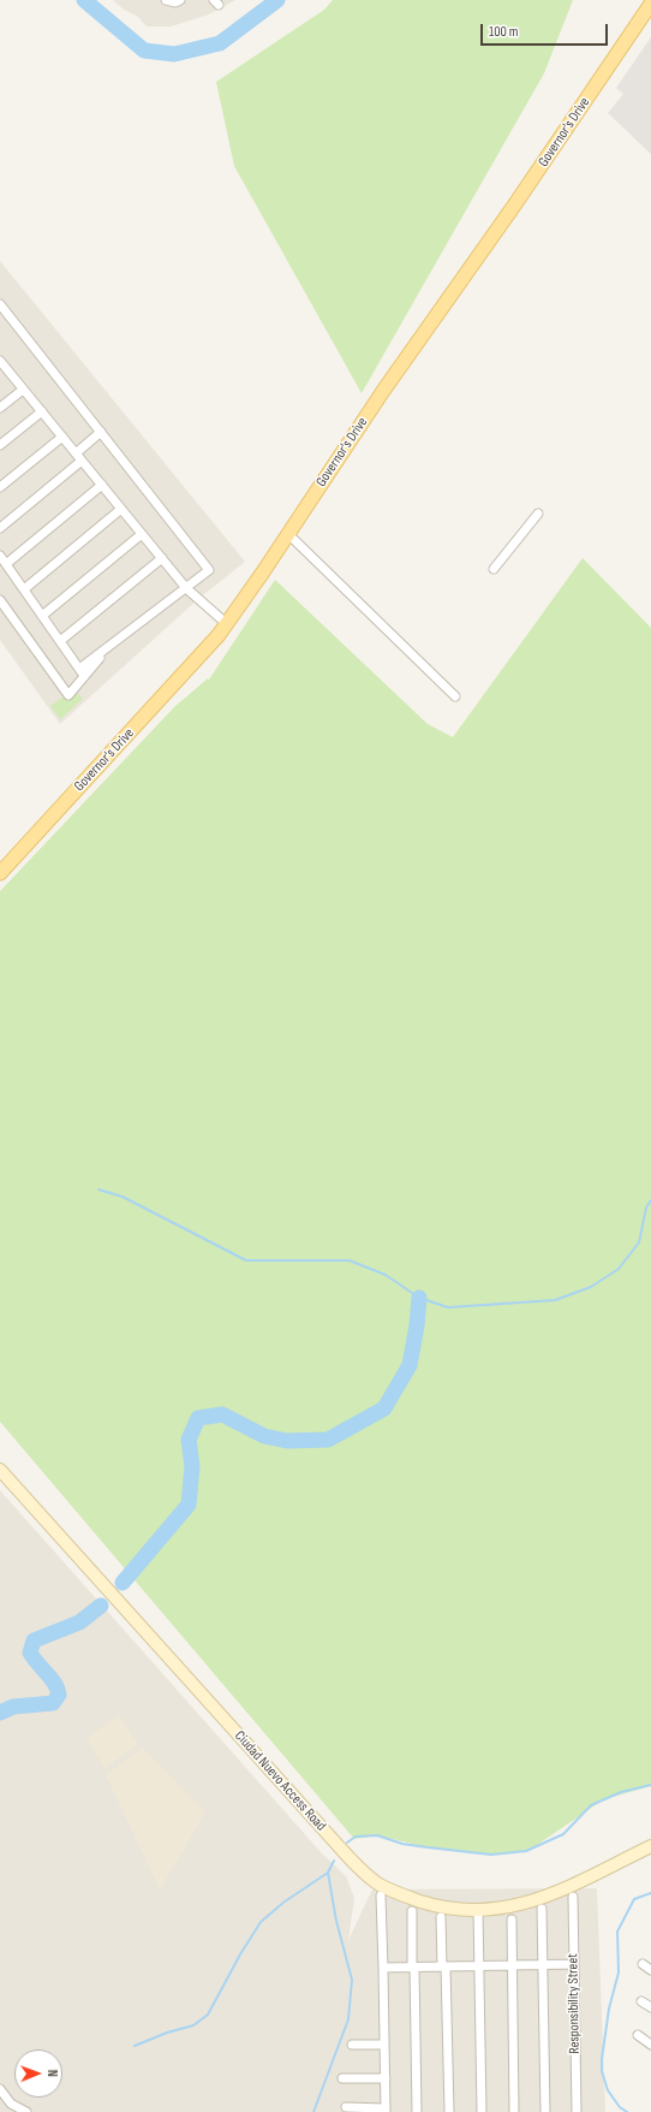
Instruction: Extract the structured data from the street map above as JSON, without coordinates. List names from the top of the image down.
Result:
{
  "streets": {
    "main road": ["Governor's Drive"],
    "street": ["Ciudad Nuevo Access Road", "Responsibility Street"]
  },
  "scale_bar": "100 m",
  "north": "right"
}
